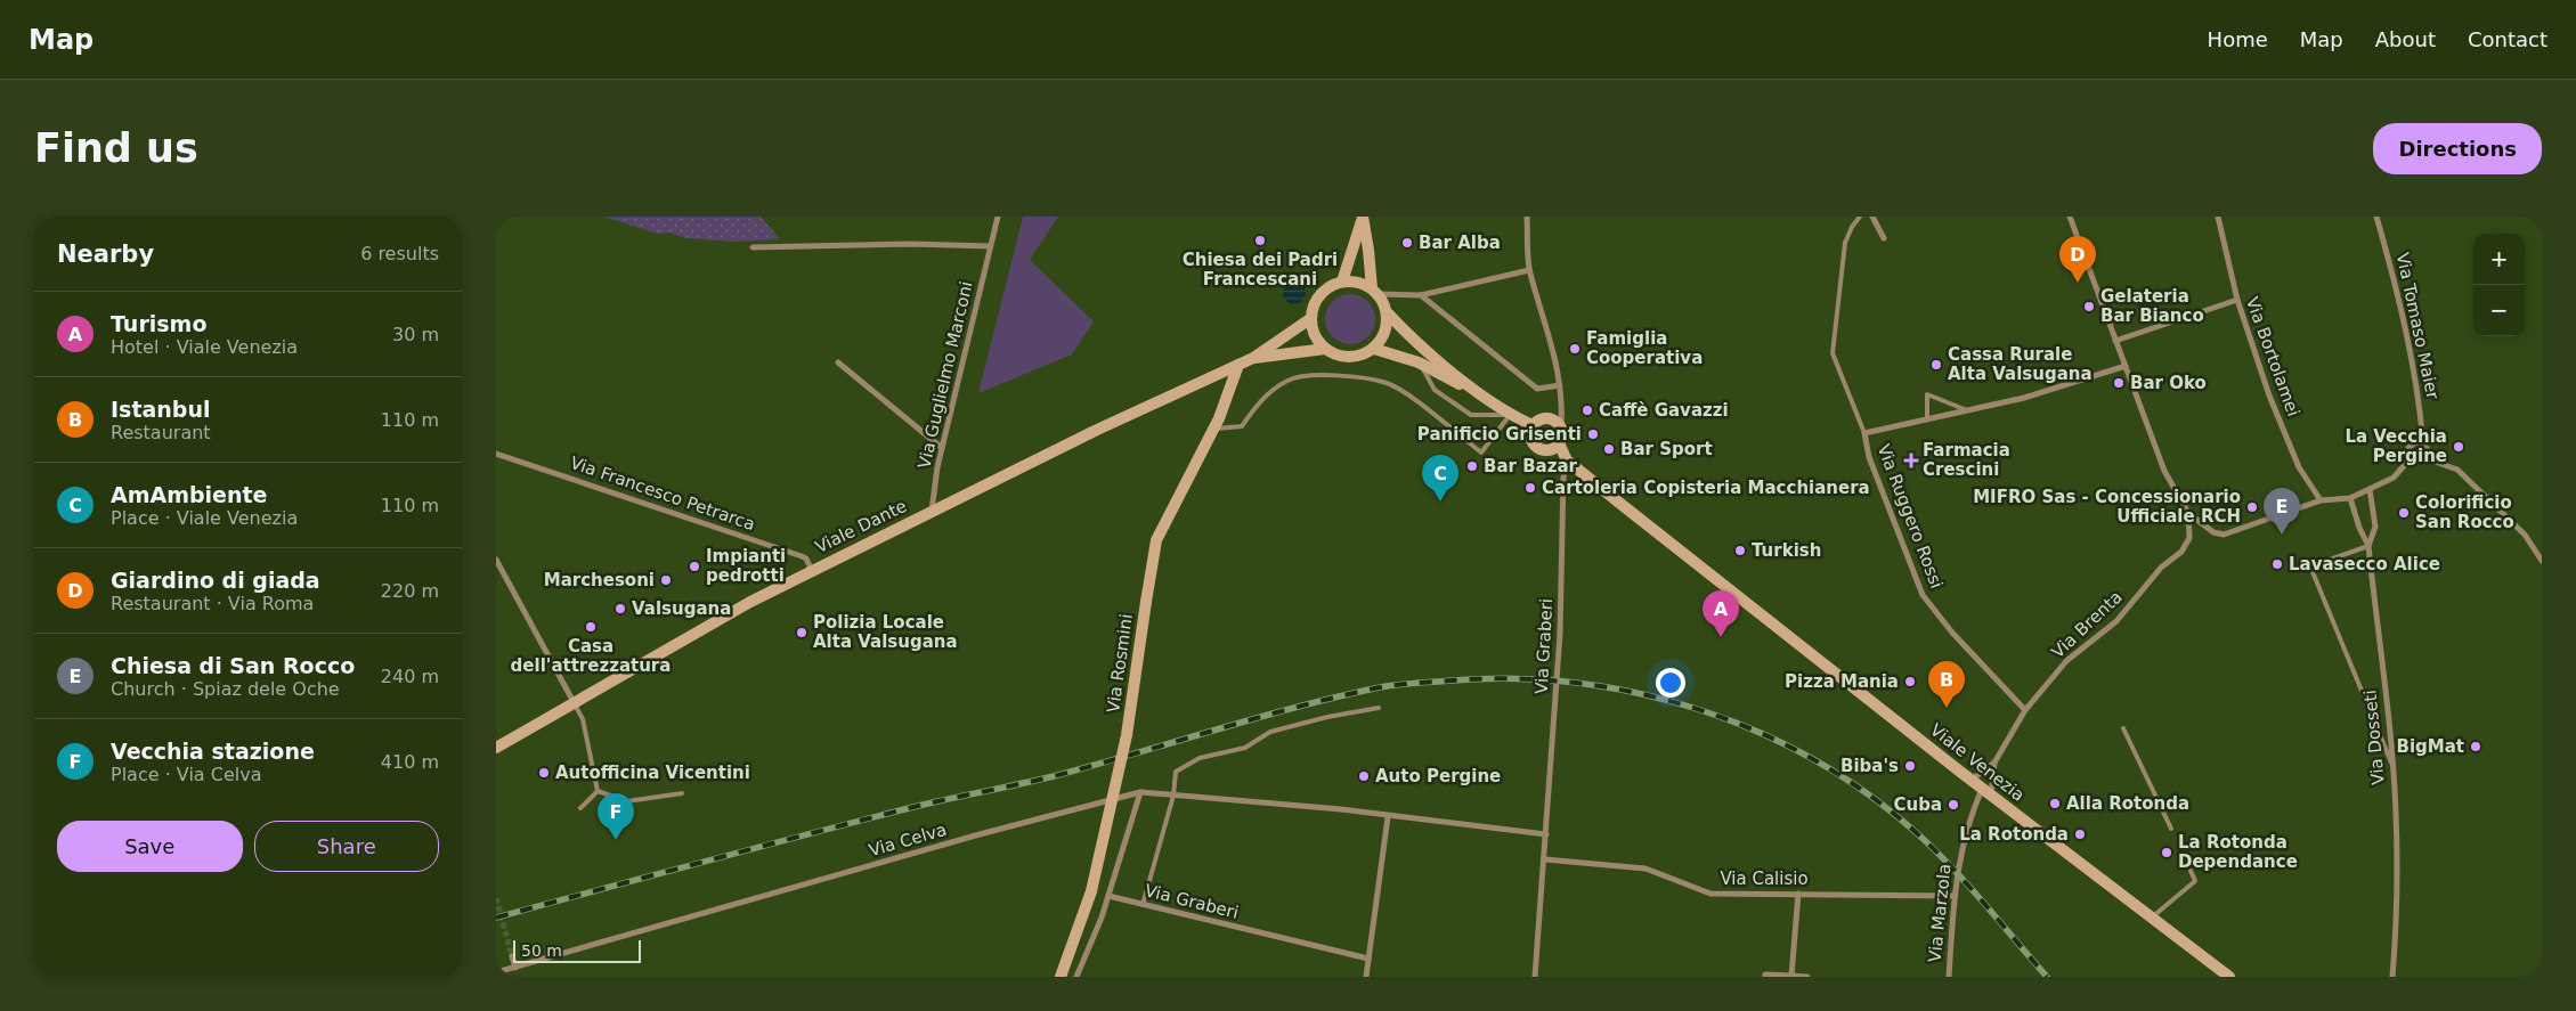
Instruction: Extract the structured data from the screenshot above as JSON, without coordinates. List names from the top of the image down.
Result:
{
  "streets": {
    "main road": ["Viale Dante", "Via Rosmini", "Viale Venezia"],
    "street": [
      "Via Tomaso Maier",
      "Via Bortolamei",
      "Via Guglielmo Marconi",
      "Via Francesco Petrarca",
      "Via Ruggero Rossi",
      "Via Brenta",
      "Via Graberi",
      "Via Dosseti",
      "Via Celva",
      "Via Calisio",
      "Via Marzola"
    ]
  },
  "crossings": [
    ["Via Guglielmo Marconi", "Viale Dante"],
    ["Via Francesco Petrarca", "Viale Dante"],
    ["Via Ruggero Rossi", "Via Brenta"],
    ["Viale Dante", "Via Rosmini"],
    ["Via Brenta", "Viale Venezia"],
    ["Via Brenta", "Via Marzola"],
    ["Via Graberi", "Viale Venezia"],
    ["Via Graberi", "Via Calisio"],
    ["Viale Venezia", "Via Marzola"],
    ["Via Calisio", "Via Marzola"]
  ],
  "places": {
    "other": [
      "Chiesa dei Padri Francescani",
      "Bar Alba",
      "Gelateria Bar Bianco",
      "Famiglia Cooperativa",
      "Cassa Rurale Alta Valsugana",
      "Bar Oko",
      "Caffè Gavazzi",
      "Panificio Grisenti",
      "La Vecchia Pergine",
      "Bar Sport",
      "Bar Bazar",
      "Cartoleria Copisteria Macchianera",
      "MIFRO Sas - Concessionario Ufficiale RCH",
      "Colorificio San Rocco",
      "Turkish",
      "Lavasecco Alice",
      "Impianti pedrotti",
      "Marchesoni",
      "Valsugana",
      "Casa dell'attrezzatura",
      "Polizia Locale Alta Valsugana",
      "Pizza Mania",
      "BigMat",
      "Biba's",
      "Autofficina Vicentini",
      "Auto Pergine",
      "Alla Rotonda",
      "Cuba",
      "La Rotonda",
      "La Rotonda Dependance"
    ],
    "health": ["Farmacia Crescini"]
  },
  "scale_bar": "50 m",
  "page": {
    "header": "Map",
    "nav": [
      "Home",
      "Map",
      "About",
      "Contact"
    ],
    "buttons": [
      "Directions",
      ["Save", "Share"]
    ],
    "title": "Find us",
    "heading": ["Nearby", "6 results"],
    "map_buttons": ["+", "−"],
    "pins": [
      "D",
      "C",
      "E",
      "A",
      "B",
      "F"
    ],
    "list": [
      {
        "mark": "A",
        "name": "Turismo",
        "note": "Hotel · Viale Venezia",
        "value": "30 m"
      },
      {
        "mark": "B",
        "name": "Istanbul",
        "note": "Restaurant",
        "value": "110 m"
      },
      {
        "mark": "C",
        "name": "AmAmbiente",
        "note": "Place · Viale Venezia",
        "value": "110 m"
      },
      {
        "mark": "D",
        "name": "Giardino di giada",
        "note": "Restaurant · Via Roma",
        "value": "220 m"
      },
      {
        "mark": "E",
        "name": "Chiesa di San Rocco",
        "note": "Church · Spiaz dele Oche",
        "value": "240 m"
      },
      {
        "mark": "F",
        "name": "Vecchia stazione",
        "note": "Place · Via Celva",
        "value": "410 m"
      }
    ],
    "scale": "50 m"
  }
}
